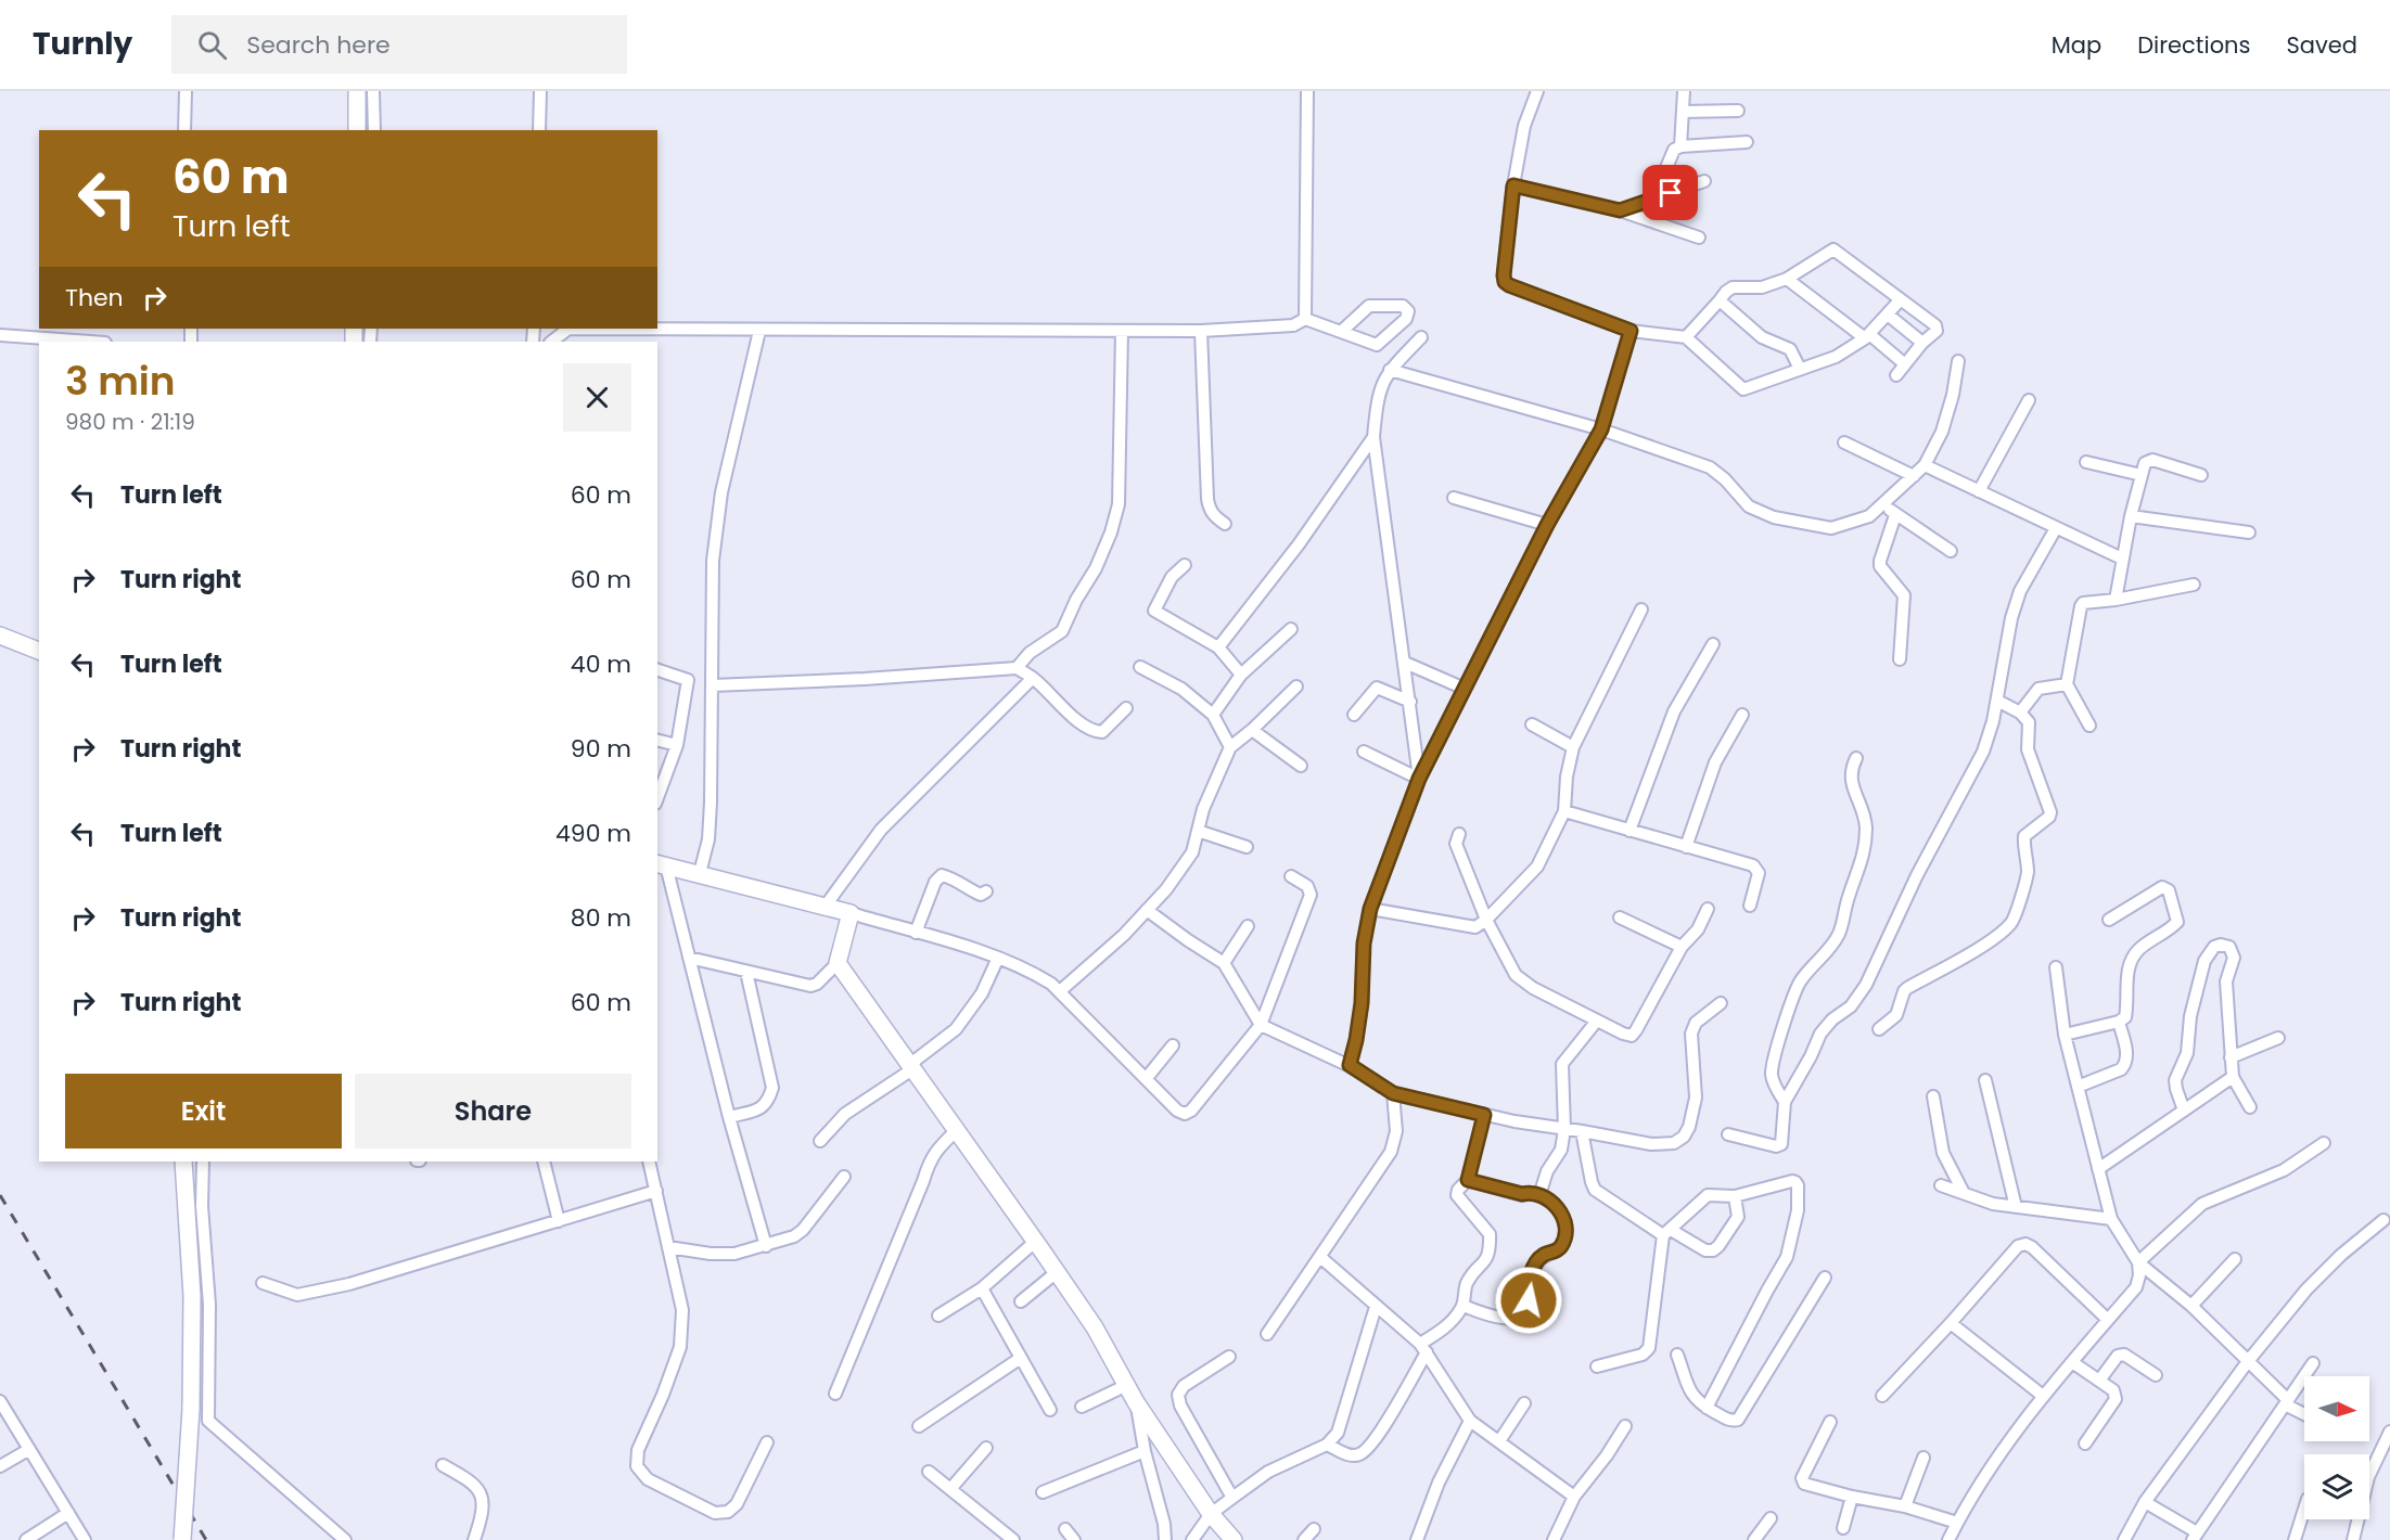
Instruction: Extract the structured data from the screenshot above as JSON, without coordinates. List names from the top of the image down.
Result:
{
  "north": "right",
  "page": {
    "header": "Turnly",
    "search": "Search here",
    "nav": ["Map", "Directions", "Saved"],
    "turn": ["60 m", "Turn left"],
    "then": "Then",
    "heading": ["3 min", "980 m · 21:19"],
    "list": [
      {
        "name": "Turn left",
        "value": "60 m"
      },
      {
        "name": "Turn right",
        "value": "60 m"
      },
      {
        "name": "Turn left",
        "value": "40 m"
      },
      {
        "name": "Turn right",
        "value": "90 m"
      },
      {
        "name": "Turn left",
        "value": "490 m"
      },
      {
        "name": "Turn right",
        "value": "80 m"
      },
      {
        "name": "Turn right",
        "value": "60 m"
      }
    ],
    "buttons": ["Exit", "Share"]
  }
}
